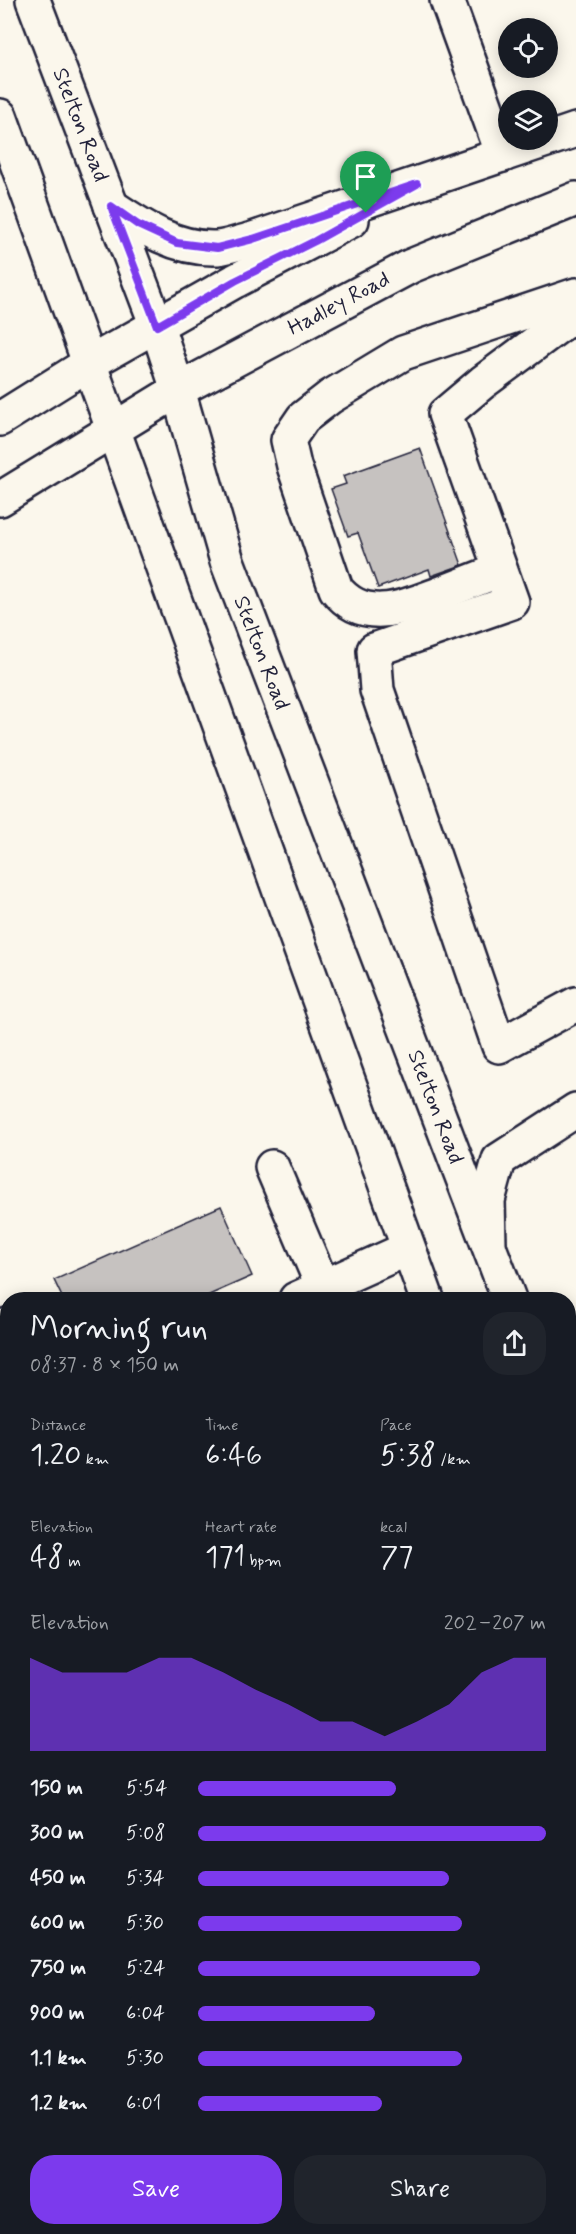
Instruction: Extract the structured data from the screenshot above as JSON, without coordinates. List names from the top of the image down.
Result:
{
  "streets": {
    "main road": ["Stelton Road", "Hadley Road"]
  },
  "crossings": [
    ["Stelton Road", "Hadley Road"]
  ],
  "page": {
    "heading": ["Morning run", "08:37 · 8 × 150 m"],
    "stats": [
      ["Distance", "1.20 km"],
      ["Time", "6:46"],
      ["Pace", "5:38 /km"],
      ["Elevation", "48 m"],
      ["Heart rate", "171 bpm"],
      ["kcal", "77"]
    ],
    "chart": ["Elevation", "202–207 m"],
    "list": [
      {
        "name": "150 m",
        "note": "5:54"
      },
      {
        "name": "300 m",
        "note": "5:08"
      },
      {
        "name": "450 m",
        "note": "5:34"
      },
      {
        "name": "600 m",
        "note": "5:30"
      },
      {
        "name": "750 m",
        "note": "5:24"
      },
      {
        "name": "900 m",
        "note": "6:04"
      },
      {
        "name": "1.1 km",
        "note": "5:30"
      },
      {
        "name": "1.2 km",
        "note": "6:01"
      }
    ],
    "buttons": ["Save", "Share"]
  }
}
